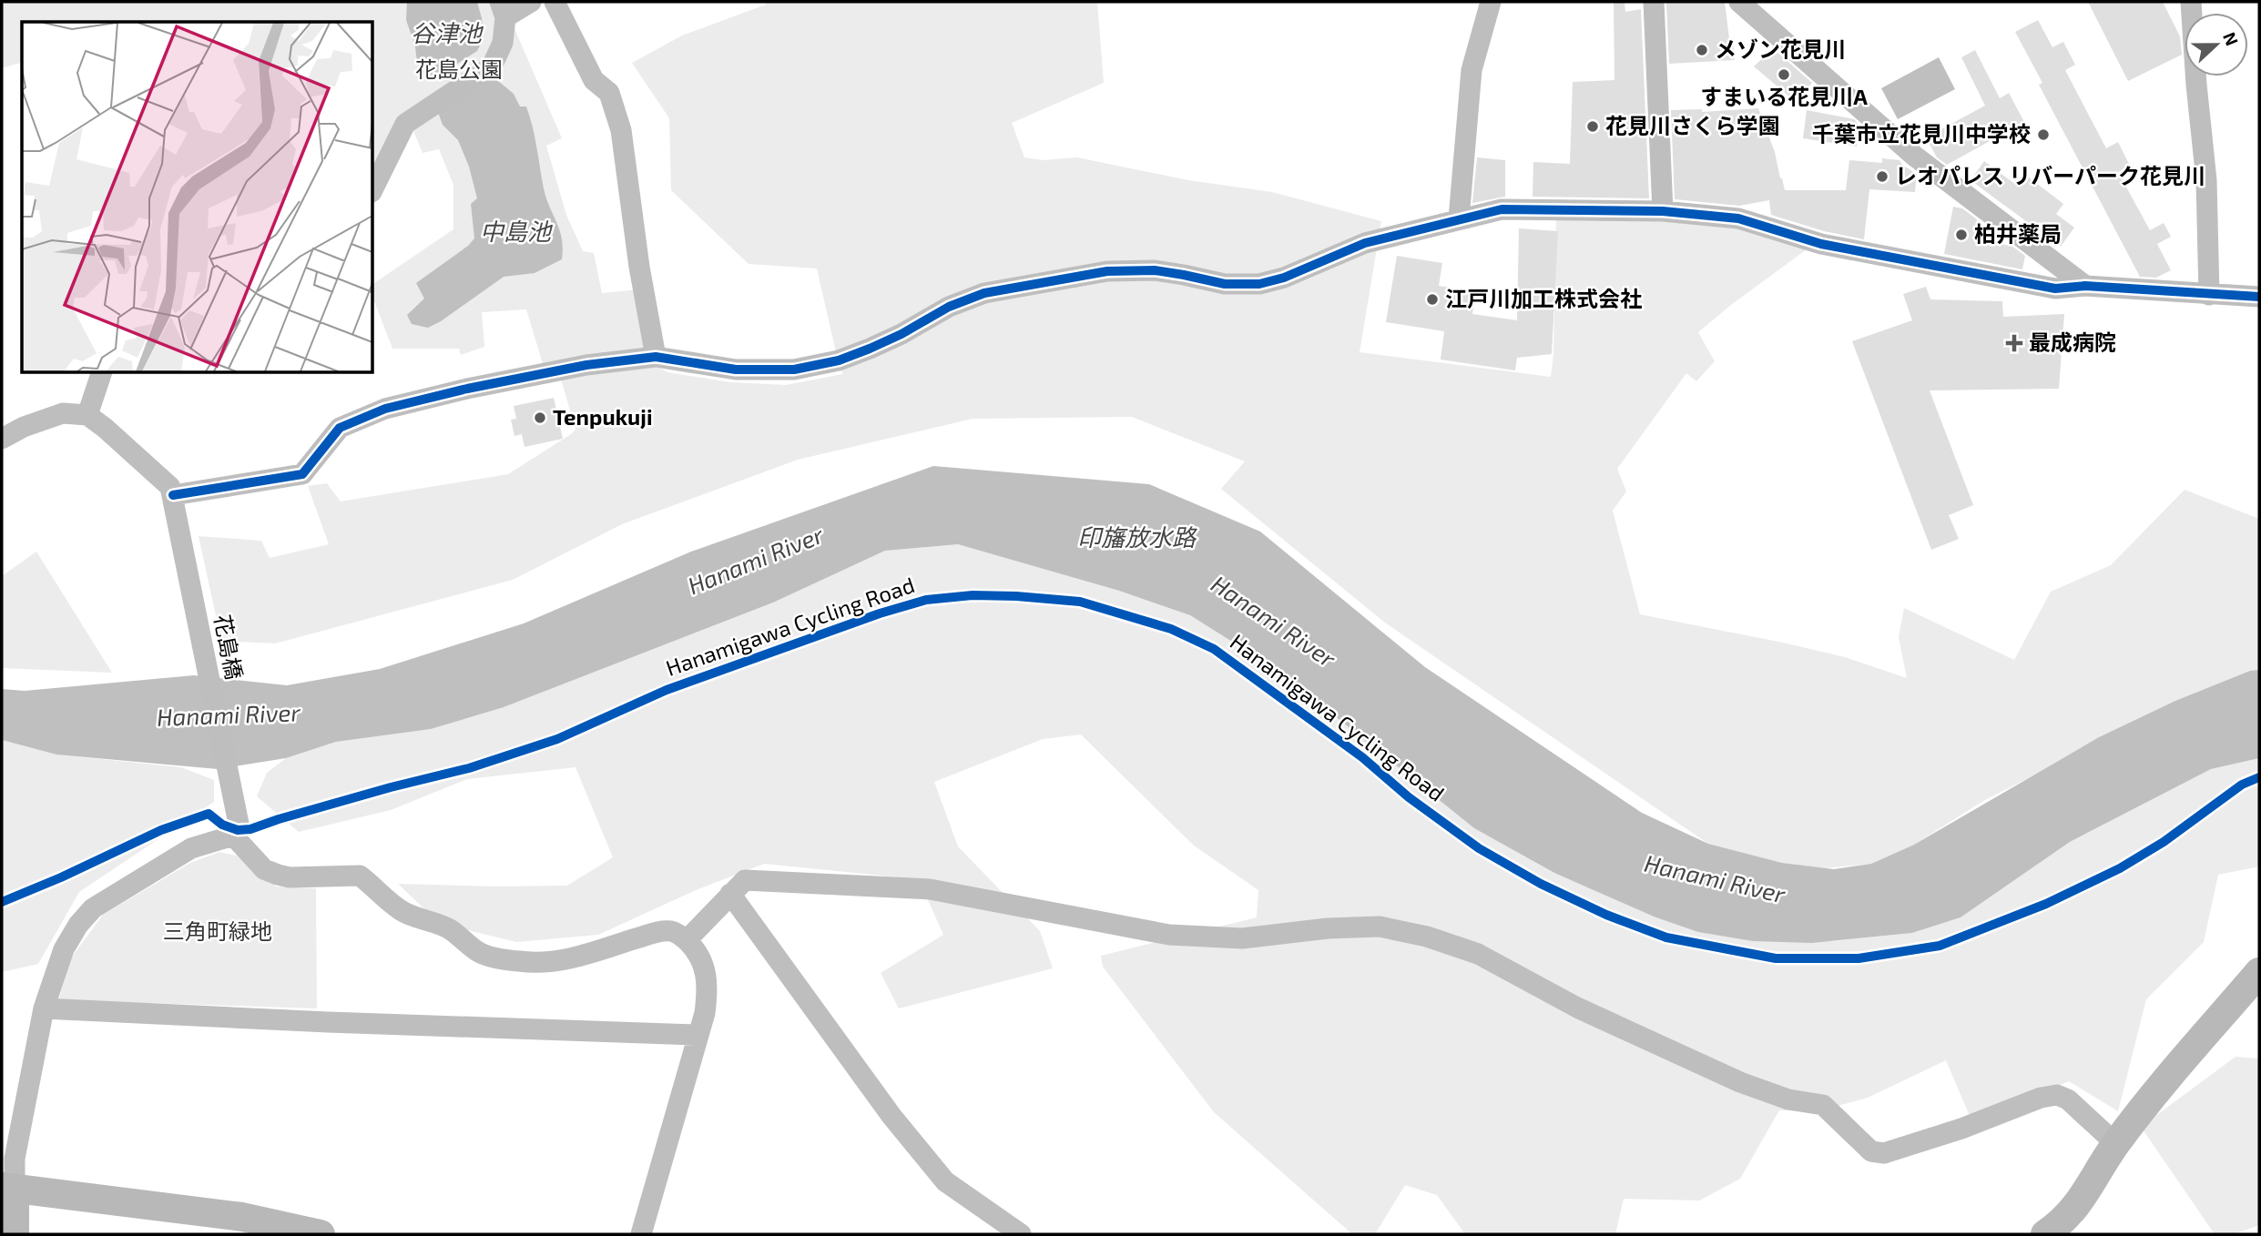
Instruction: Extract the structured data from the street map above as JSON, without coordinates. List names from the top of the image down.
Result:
{
  "streets": {
    "street": ["花島橋"],
    "cycle path": ["Hanamigawa Cycling Road"]
  },
  "water": [
    "谷津池",
    "中島池",
    "印旛放水路",
    "Hanami River"
  ],
  "parks": ["花島公園", "三角町緑地"],
  "places": {
    "other": [
      "メゾン花見川",
      "すまいる花見川A",
      "花見川さくら学園",
      "千葉市立花見川中学校",
      "レオパレス リバーパーク花見川",
      "柏井薬局",
      "江戸川加工株式会社",
      "Tenpukuji"
    ],
    "health": ["最成病院"]
  },
  "north": "right"
}
